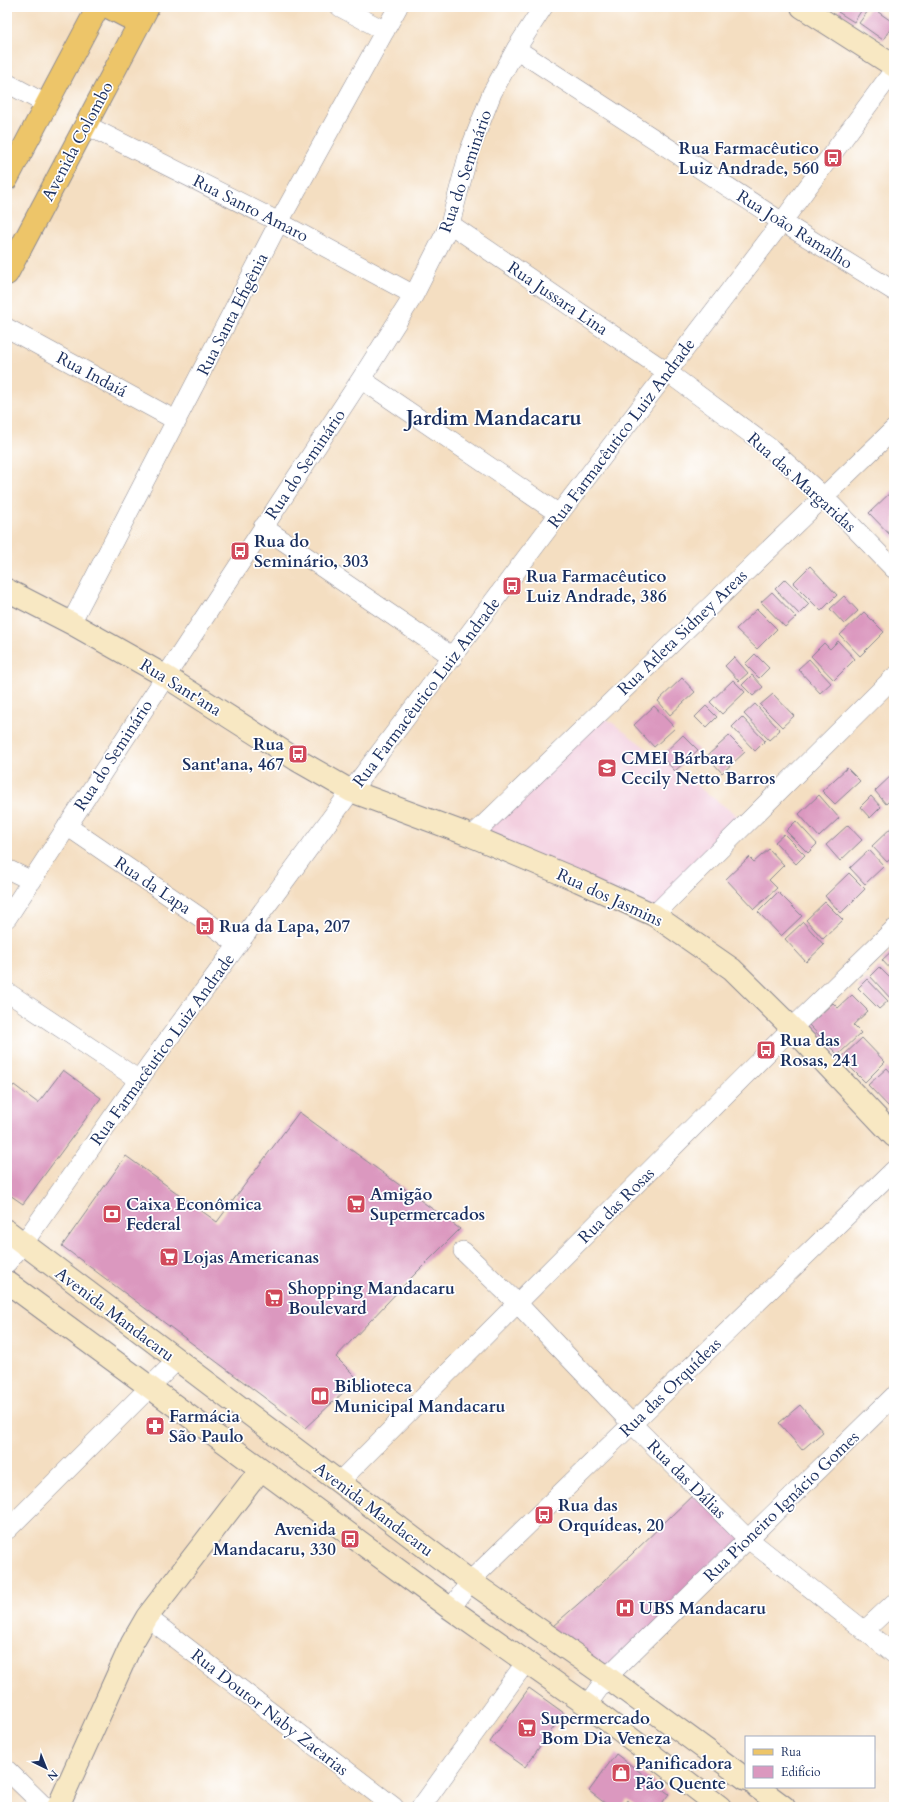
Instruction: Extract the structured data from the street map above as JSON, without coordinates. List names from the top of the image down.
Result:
{
  "streets": {
    "main road": [
      "Avenida Colombo",
      "Rua Sant'ana",
      "Rua dos Jasmins",
      "Avenida Mandacaru"
    ],
    "street": [
      "Rua do Seminário",
      "Rua Santo Amaro",
      "Rua João Ramalho",
      "Rua Jussara Lina",
      "Rua Santa Efigênia",
      "Rua Indaiá",
      "Rua Farmacêutico Luiz Andrade",
      "Rua das Margaridas",
      "Rua Atleta Sidney Areas",
      "Rua da Lapa",
      "Rua das Rosas",
      "Rua das Orquídeas",
      "Rua das Dálias",
      "Rua Pioneiro Ignácio Gomes",
      "Rua Doutor Naby Zacarias"
    ]
  },
  "crossings": [
    ["Avenida Colombo", "Rua Santo Amaro"],
    ["Rua do Seminário", "Rua Santo Amaro"],
    ["Rua do Seminário", "Rua João Ramalho"],
    ["Rua do Seminário", "Rua Jussara Lina"],
    ["Rua do Seminário", "Rua Sant'ana"],
    ["Rua do Seminário", "Rua da Lapa"],
    ["Rua Santo Amaro", "Rua Santa Efigênia"],
    ["Rua João Ramalho", "Rua Farmacêutico Luiz Andrade"],
    ["Rua Jussara Lina", "Rua Farmacêutico Luiz Andrade"],
    ["Rua Jussara Lina", "Rua das Margaridas"],
    ["Rua Santa Efigênia", "Rua Indaiá"],
    ["Rua Santa Efigênia", "Rua Sant'ana"],
    ["Rua Farmacêutico Luiz Andrade", "Rua das Margaridas"],
    ["Rua Farmacêutico Luiz Andrade", "Rua Sant'ana"],
    ["Rua Farmacêutico Luiz Andrade", "Rua da Lapa"],
    ["Rua Farmacêutico Luiz Andrade", "Rua dos Jasmins"],
    ["Rua Farmacêutico Luiz Andrade", "Avenida Mandacaru"],
    ["Rua das Margaridas", "Rua Atleta Sidney Areas"],
    ["Rua Atleta Sidney Areas", "Rua dos Jasmins"],
    ["Rua Sant'ana", "Rua dos Jasmins"],
    ["Rua dos Jasmins", "Rua das Rosas"],
    ["Rua das Rosas", "Avenida Mandacaru"],
    ["Rua das Rosas", "Rua das Dálias"],
    ["Avenida Mandacaru", "Rua das Orquídeas"],
    ["Avenida Mandacaru", "Rua Pioneiro Ignácio Gomes"],
    ["Rua das Orquídeas", "Rua das Dálias"],
    ["Rua das Dálias", "Rua Pioneiro Ignácio Gomes"]
  ],
  "districts": ["Jardim Mandacaru"],
  "places": {
    "bus stop": [
      "Rua Farmacêutico Luiz Andrade, 560",
      "Rua do Seminário, 303",
      "Rua Farmacêutico Luiz Andrade, 386",
      "Rua Sant'ana, 467",
      "Rua da Lapa, 207",
      "Rua das Rosas, 241",
      "Rua das Orquídeas, 20",
      "Avenida Mandacaru, 330"
    ],
    "school or university": ["CMEI Bárbara Cecily Netto Barros"],
    "supermarket": [
      "Amigão Supermercados",
      "Lojas Americanas",
      "Shopping Mandacaru Boulevard",
      "Supermercado Bom Dia Veneza"
    ],
    "bank": ["Caixa Econômica Federal"],
    "library": ["Biblioteca Municipal Mandacaru"],
    "pharmacy": ["Farmácia São Paulo"],
    "hospital": ["UBS Mandacaru"],
    "shop": ["Panificadora Pão Quente"]
  },
  "legend": ["Rua", "Edifício"],
  "north": "bottom right"
}
